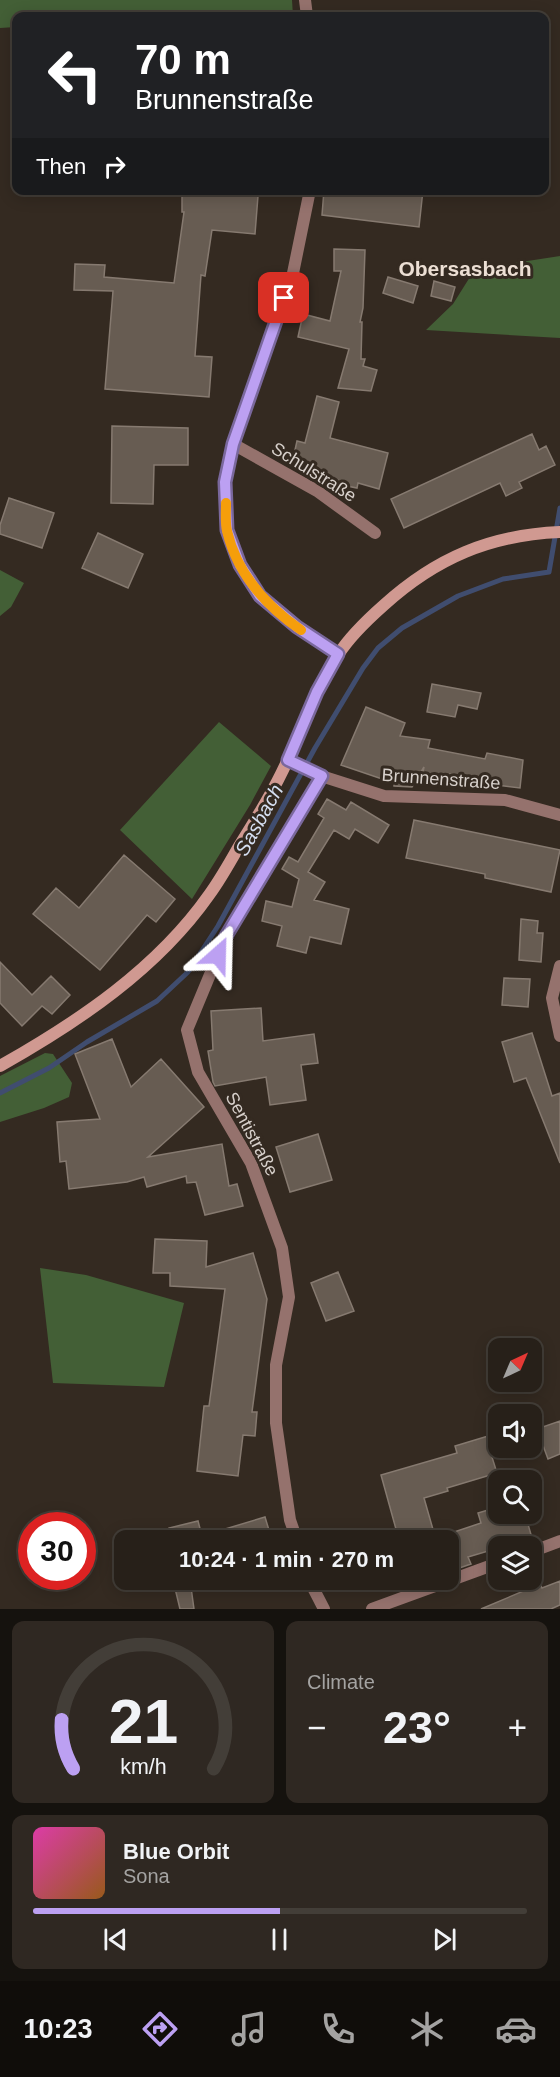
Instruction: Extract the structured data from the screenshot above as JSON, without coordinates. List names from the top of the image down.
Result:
{
  "streets": {
    "street": ["Schulstraße", "Brunnenstraße", "Sentistraße"]
  },
  "crossings": [
    ["Brunnenstraße", "Sentistraße"]
  ],
  "districts": ["Obersasbach"],
  "water": ["Sasbach"],
  "north": "top right",
  "page": {
    "turn": ["70 m", "Brunnenstraße"],
    "then": "Then",
    "limit": "30",
    "trip": "10:24 · 1 min · 270 m",
    "tile": "Climate",
    "heat": ["−", "23°", "+"],
    "song": ["Blue Orbit", "Sona"],
    "tabs": "10:23",
    "gauge": ["21", "km/h"]
  }
}
